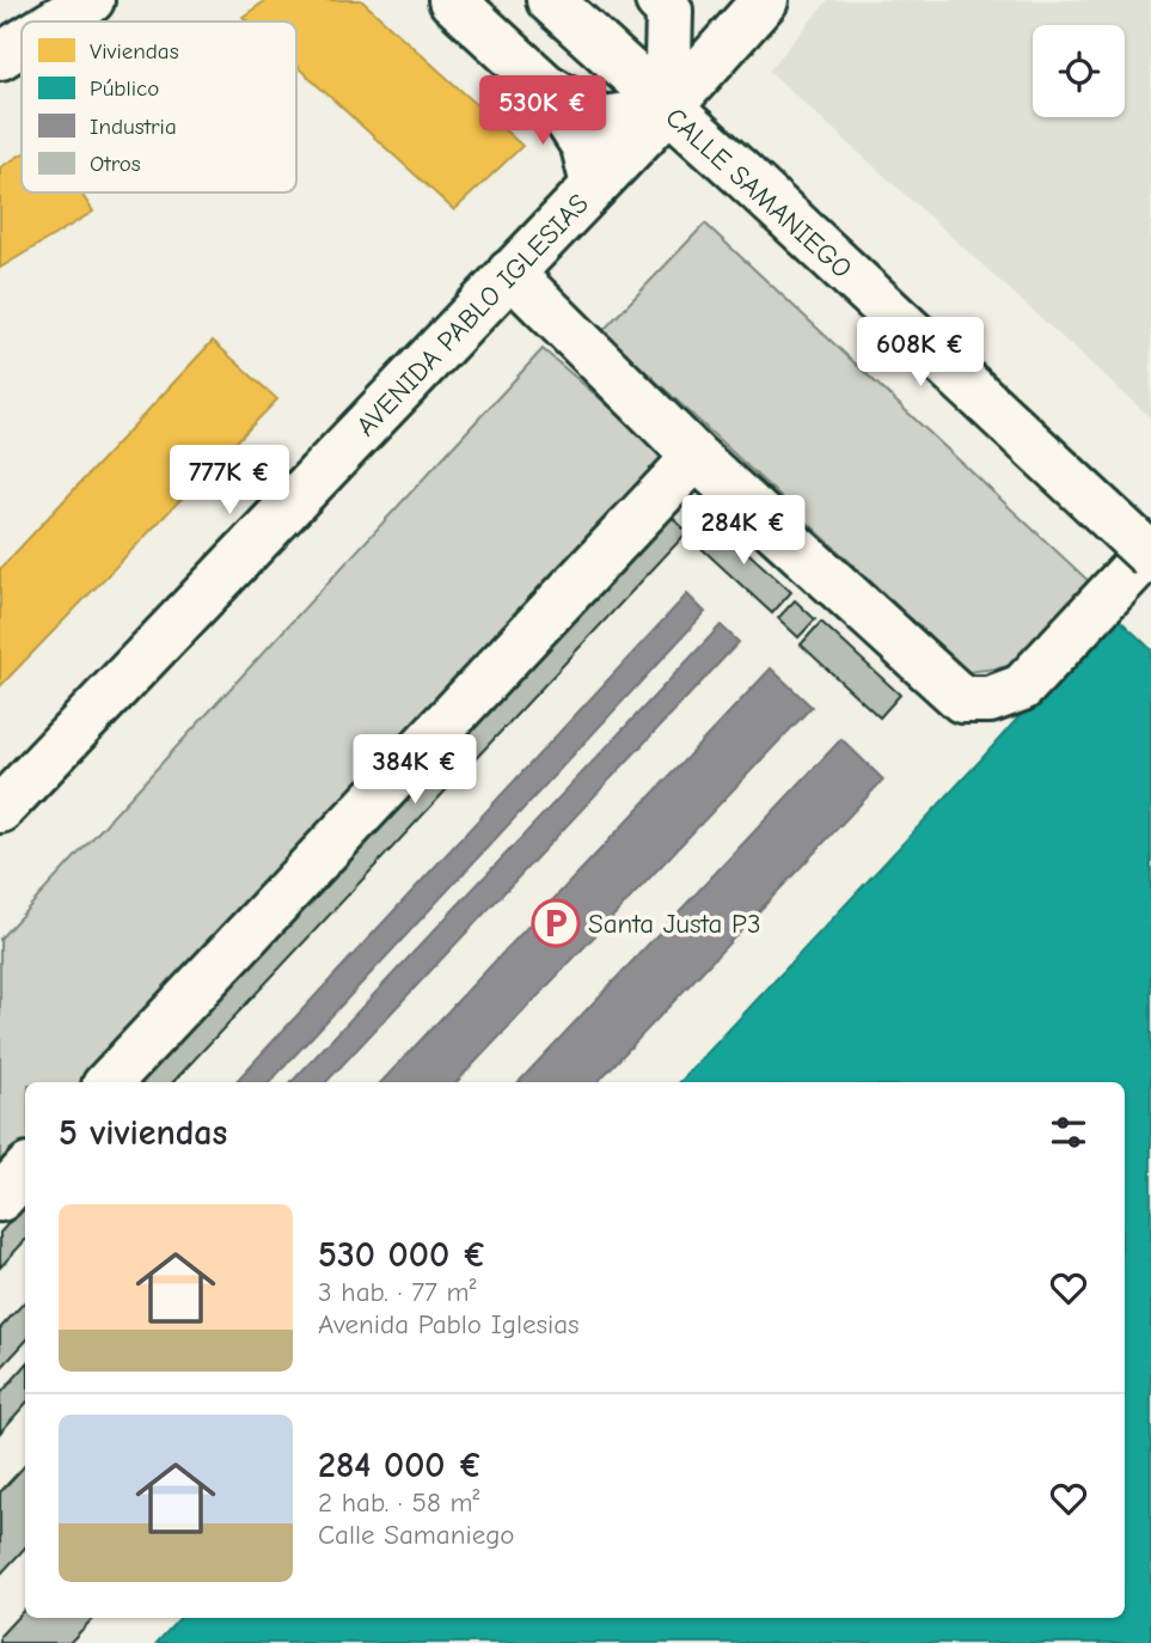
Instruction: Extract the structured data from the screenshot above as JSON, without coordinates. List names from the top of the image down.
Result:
{
  "streets": {
    "main road": ["CALLE SAMANIEGO", "AVENIDA PABLO IGLESIAS"]
  },
  "crossings": [
    ["CALLE SAMANIEGO", "AVENIDA PABLO IGLESIAS"]
  ],
  "places": {
    "parking": ["Santa Justa P3"]
  },
  "legend": [
    "Viviendas",
    "Público",
    "Industria",
    "Otros"
  ],
  "page": {
    "price": [
      "530K €",
      "608K €",
      "777K €",
      "284K €",
      "384K €"
    ],
    "heading": "5 viviendas",
    "list": [
      {
        "name": "530 000 €",
        "note": "3 hab. · 77 m² · Avenida Pablo Iglesias"
      },
      {
        "name": "284 000 €",
        "note": "2 hab. · 58 m² · Calle Samaniego"
      }
    ]
  }
}
